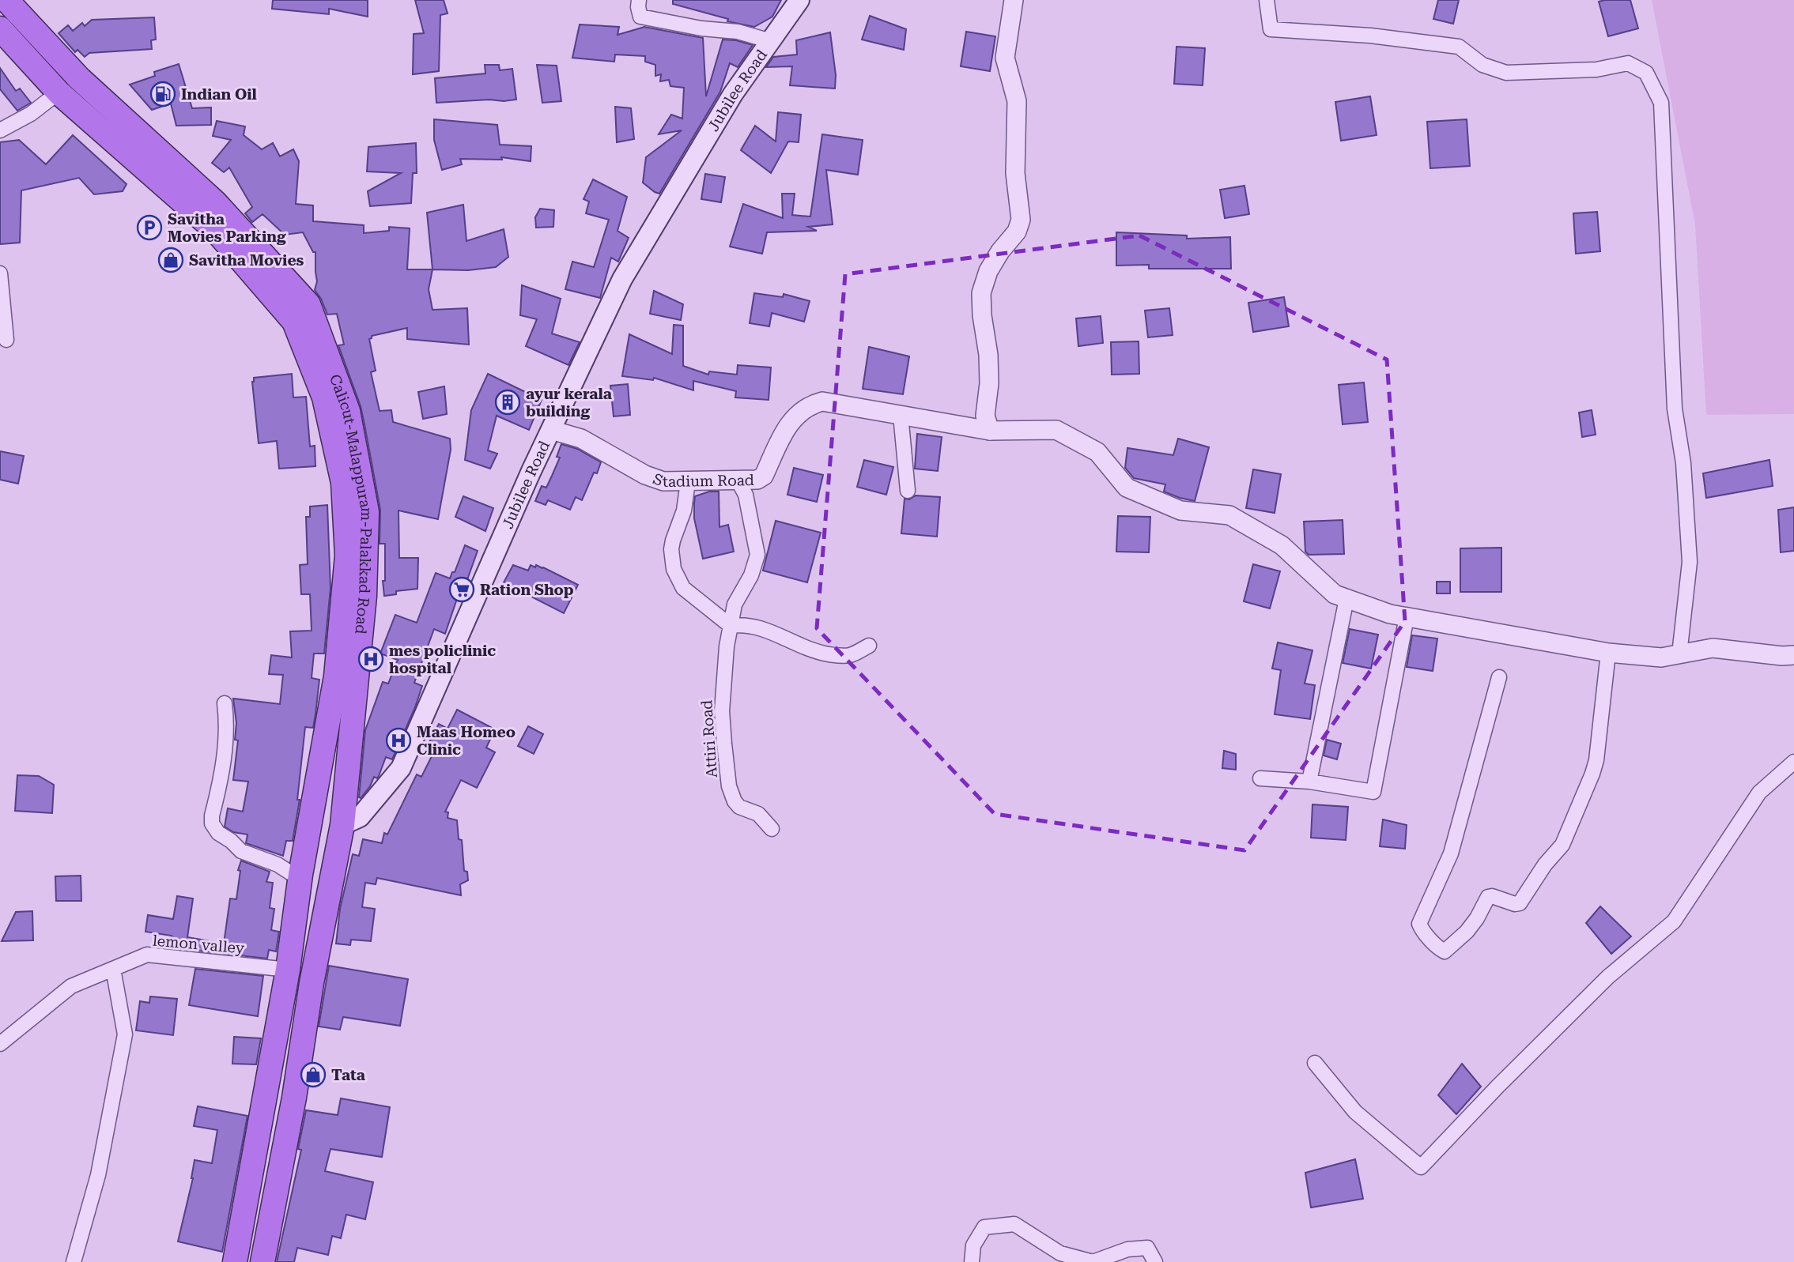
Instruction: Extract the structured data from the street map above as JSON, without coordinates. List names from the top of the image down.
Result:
{
  "streets": {
    "highway": ["Calicut-Malappuram-Palakkad Road"],
    "main road": ["Jubilee Road"],
    "street": ["Stadium Road", "Attiri Road", "lemon valley"]
  },
  "crossings": [
    ["Jubilee Road", "Stadium Road"],
    ["Jubilee Road", "Calicut-Malappuram-Palakkad Road"],
    ["Stadium Road", "Attiri Road"]
  ],
  "places": {
    "fuel station": ["Indian Oil"],
    "parking": ["Savitha Movies Parking"],
    "shop": ["Savitha Movies", "Tata"],
    "building": ["ayur kerala building"],
    "supermarket": ["Ration Shop"],
    "hospital": ["mes policlinic hospital", "Maas Homeo Clinic"]
  }
}
